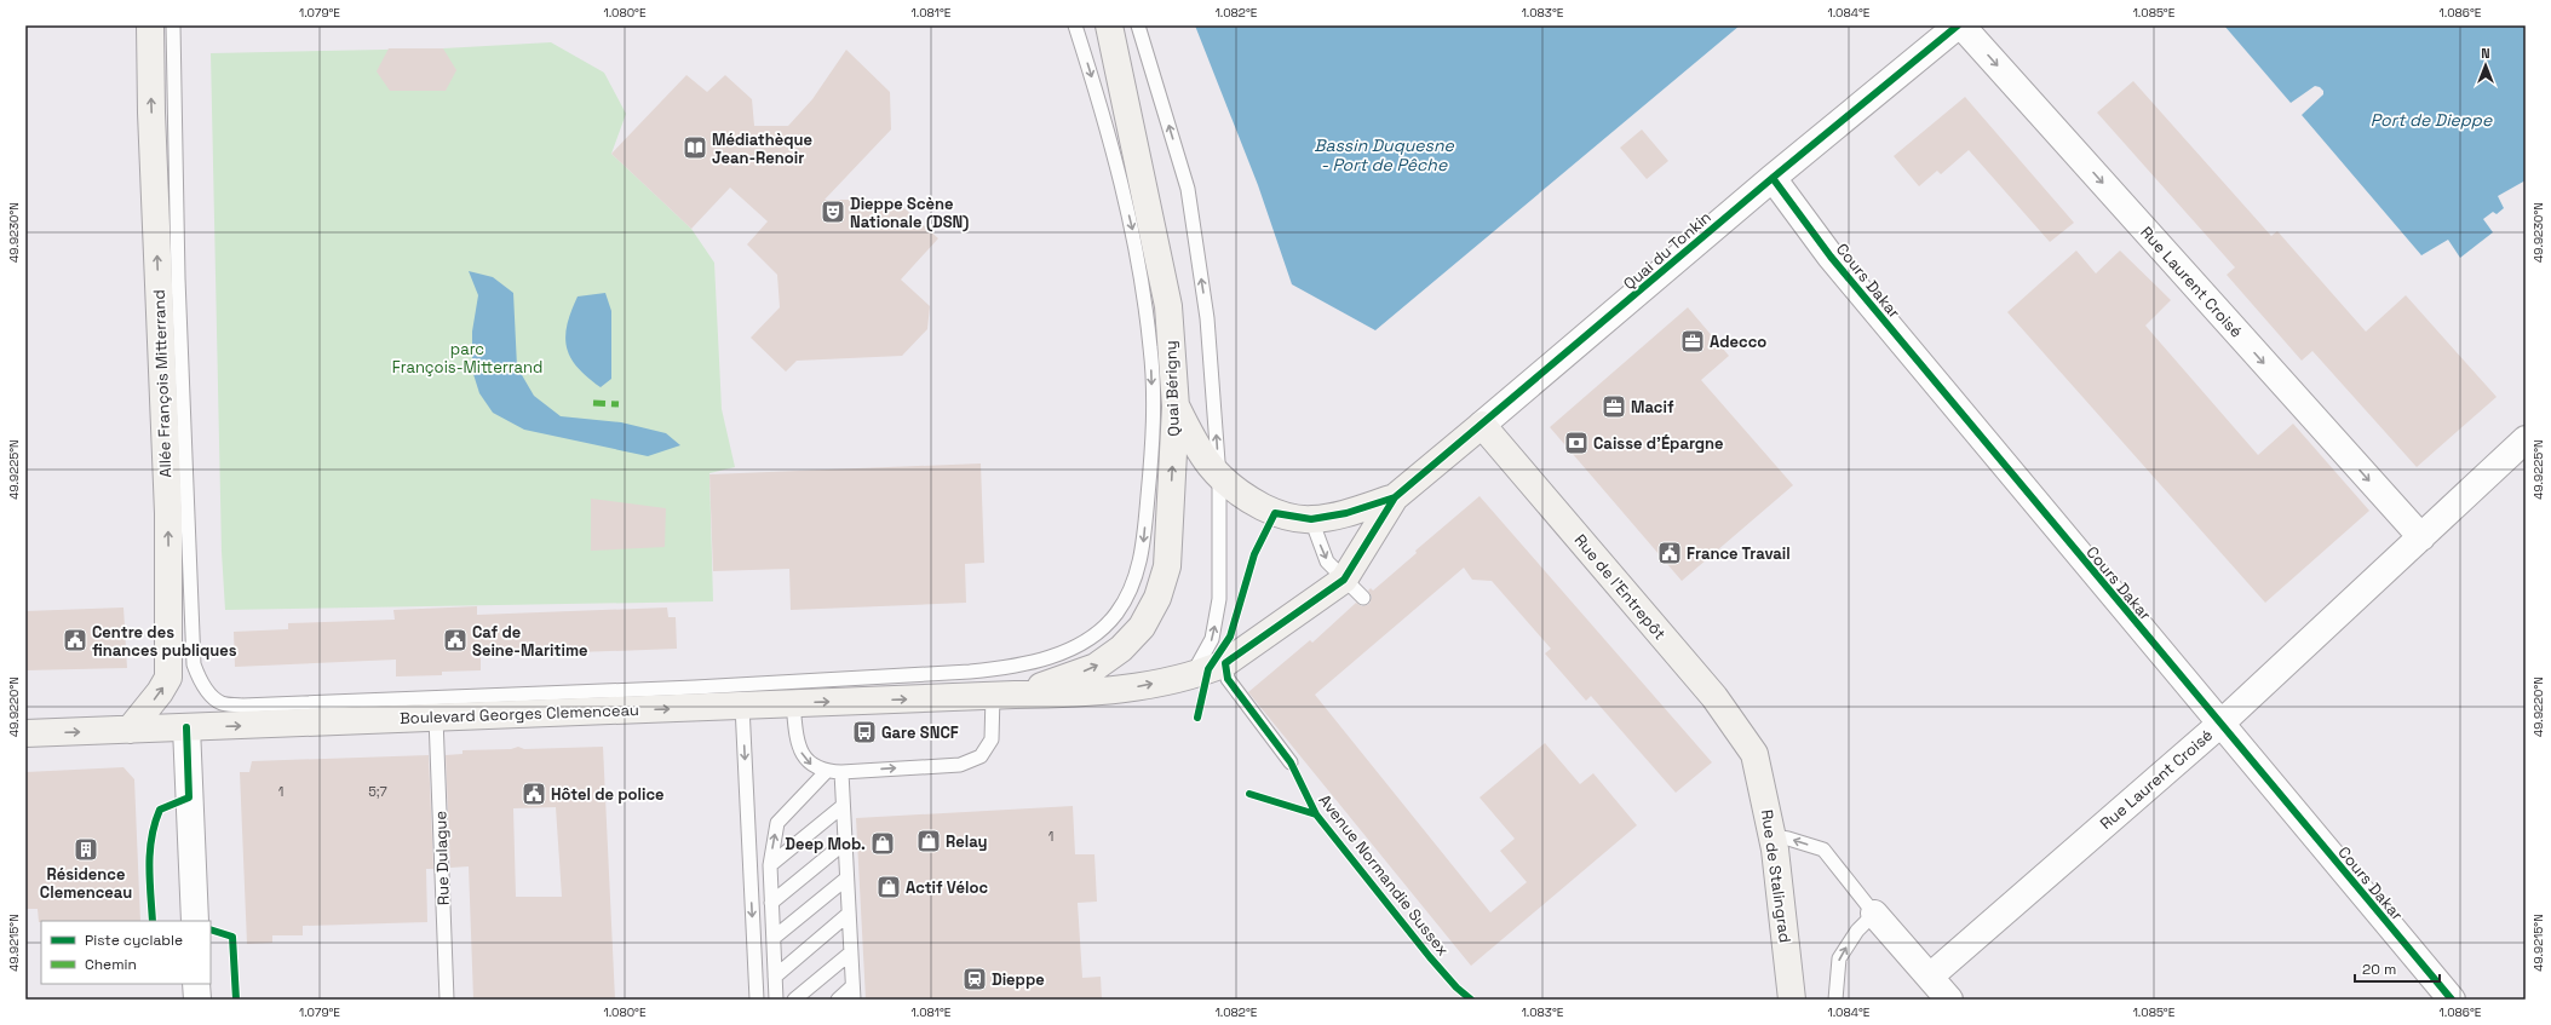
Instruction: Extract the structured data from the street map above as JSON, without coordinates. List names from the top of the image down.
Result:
{
  "streets": {
    "main road": [
      "Quai du Tonkin",
      "Allée François Mitterrand",
      "Quai Bérigny",
      "Rue de l'Entrepôt",
      "Boulevard Georges Clemenceau",
      "Rue de Stalingrad"
    ],
    "street": ["Cours Dakar", "Rue Laurent Croisé"],
    "lane": ["Rue Dulague"],
    "cycle path": ["Avenue Normandie Sussex"]
  },
  "crossings": [
    ["Quai du Tonkin", "Cours Dakar"],
    ["Quai du Tonkin", "Rue Laurent Croisé"],
    ["Quai du Tonkin", "Quai Bérigny"],
    ["Quai du Tonkin", "Rue de l'Entrepôt"],
    ["Quai du Tonkin", "Boulevard Georges Clemenceau"],
    ["Cours Dakar", "Rue Laurent Croisé"],
    ["Allée François Mitterrand", "Boulevard Georges Clemenceau"],
    ["Quai Bérigny", "Boulevard Georges Clemenceau"],
    ["Rue de l'Entrepôt", "Rue de Stalingrad"],
    ["Boulevard Georges Clemenceau", "Rue Dulague"]
  ],
  "one_way": [
    "Rue Laurent Croisé",
    "Allée François Mitterrand",
    "Quai Bérigny",
    "Boulevard Georges Clemenceau"
  ],
  "water": ["Port de Dieppe", "Bassin Duquesne - Port de Pêche"],
  "parks": ["parc François-Mitterrand"],
  "places": {
    "library": ["Médiathèque Jean-Renoir"],
    "theatre": ["Dieppe Scène Nationale (DSN)"],
    "office": ["Adecco", "Macif"],
    "bank": ["Caisse d'Épargne"],
    "public building": [
      "France Travail",
      "Centre des finances publiques",
      "Caf de Seine-Maritime",
      "Hôtel de police"
    ],
    "bus stop": ["Gare SNCF"],
    "shop": ["Relay", "Deep Mob.", "Actif Véloc"],
    "building": ["Résidence Clemenceau"],
    "station": ["Dieppe"]
  },
  "house_numbers": ["1", "5;7", "1"],
  "legend": ["Piste cyclable", "Chemin"],
  "scale_bar": "20 m",
  "north": "top",
  "coordinates": [
    "1.079°E",
    "1.080°E",
    "1.081°E",
    "1.082°E",
    "1.083°E",
    "1.084°E",
    "1.085°E",
    "1.086°E",
    "49.9230°N",
    "49.9225°N",
    "49.9220°N",
    "49.9215°N"
  ]
}
